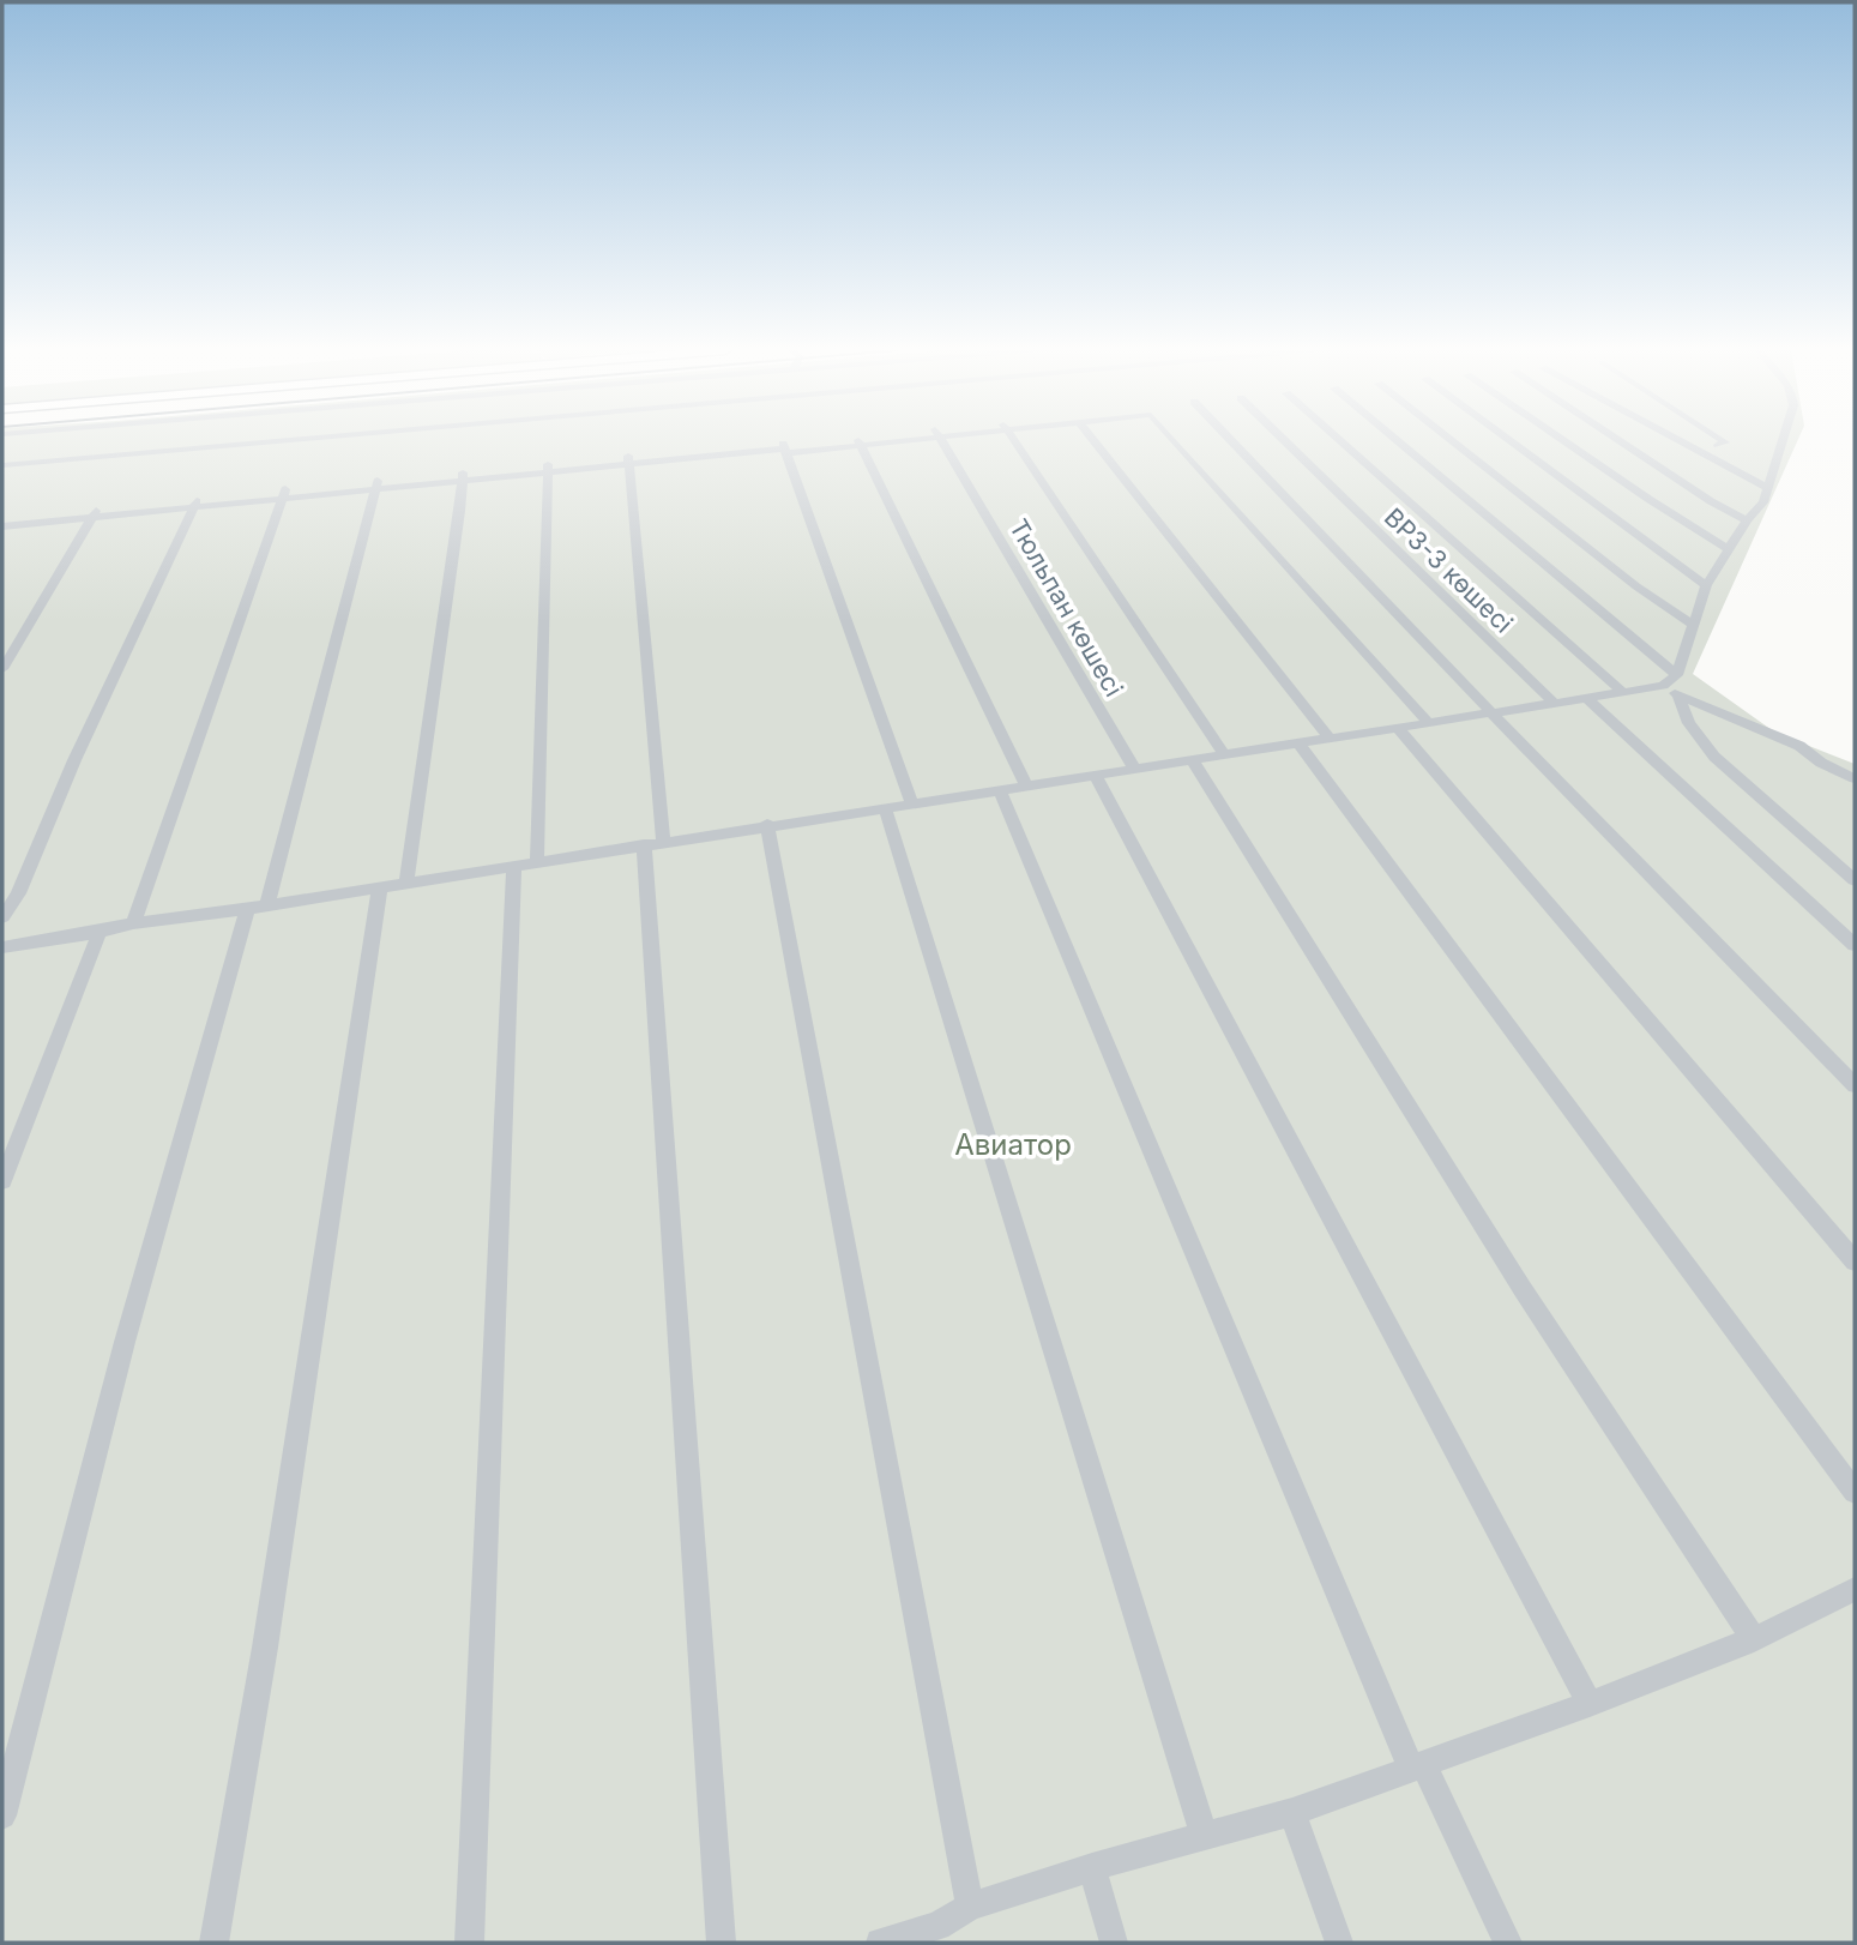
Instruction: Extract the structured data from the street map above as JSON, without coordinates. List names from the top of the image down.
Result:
{
  "streets": {
    "street": ["ВРЗ-3 көшесі", "Тюльпан көшесі"]
  },
  "parks": ["Авиатор"]
}
